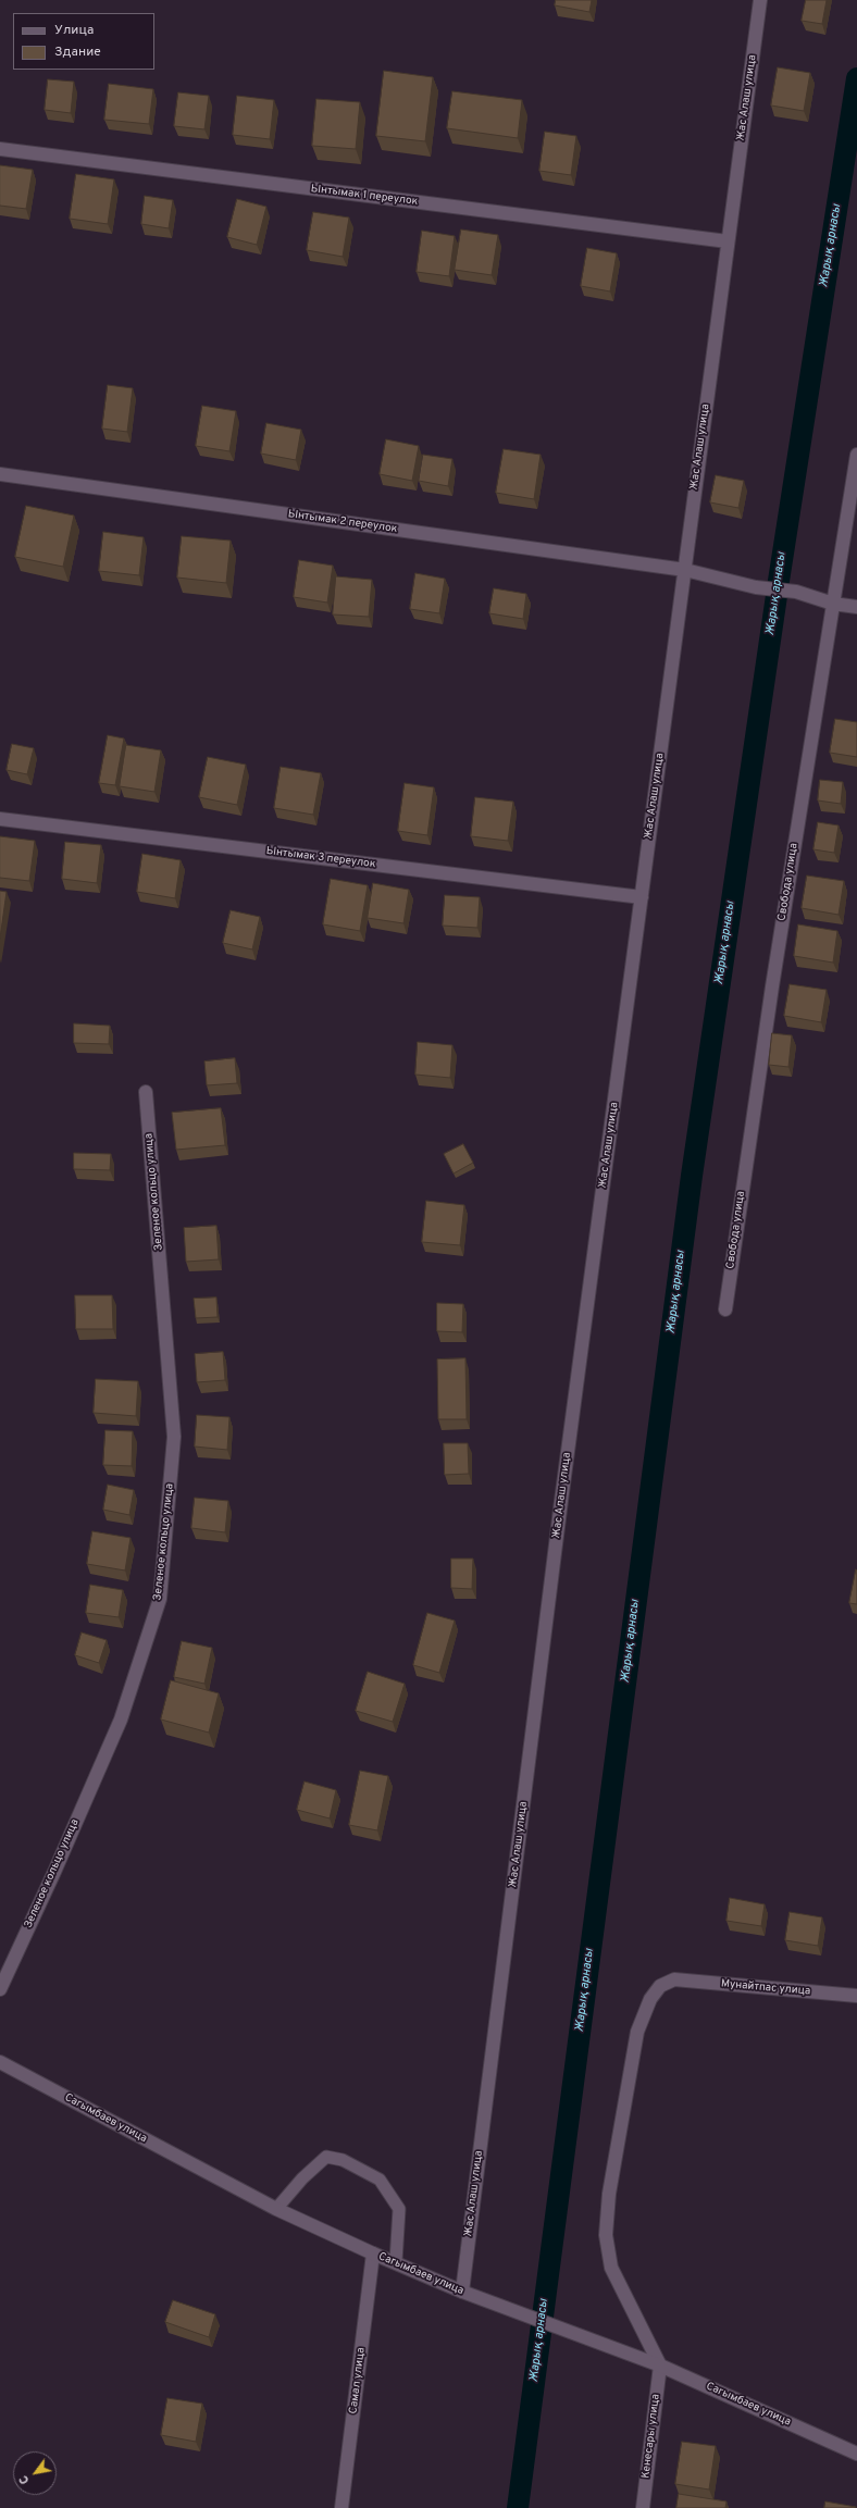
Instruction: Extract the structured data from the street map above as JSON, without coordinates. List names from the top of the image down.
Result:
{
  "streets": {
    "street": [
      "Жас Алаш улица",
      "Ынтымак 1 переулок",
      "Ынтымак 2 переулок",
      "Ынтымак 3 переулок",
      "Свобода улица",
      "Зеленое кольцо улица",
      "Мунайтпас улица",
      "Сагымбаев улица",
      "Самал улица",
      "Кенесары улица"
    ]
  },
  "crossings": [
    ["Жас Алаш улица", "Ынтымак 1 переулок"],
    ["Жас Алаш улица", "Ынтымак 2 переулок"],
    ["Жас Алаш улица", "Ынтымак 3 переулок"],
    ["Жас Алаш улица", "Сагымбаев улица"],
    ["Ынтымак 2 переулок", "Свобода улица"],
    ["Мунайтпас улица", "Сагымбаев улица"],
    ["Мунайтпас улица", "Кенесары улица"],
    ["Сагымбаев улица", "Самал улица"],
    ["Сагымбаев улица", "Кенесары улица"]
  ],
  "water": ["Жарық арнасы"],
  "legend": ["Улица", "Здание"],
  "north": "bottom left"
}
